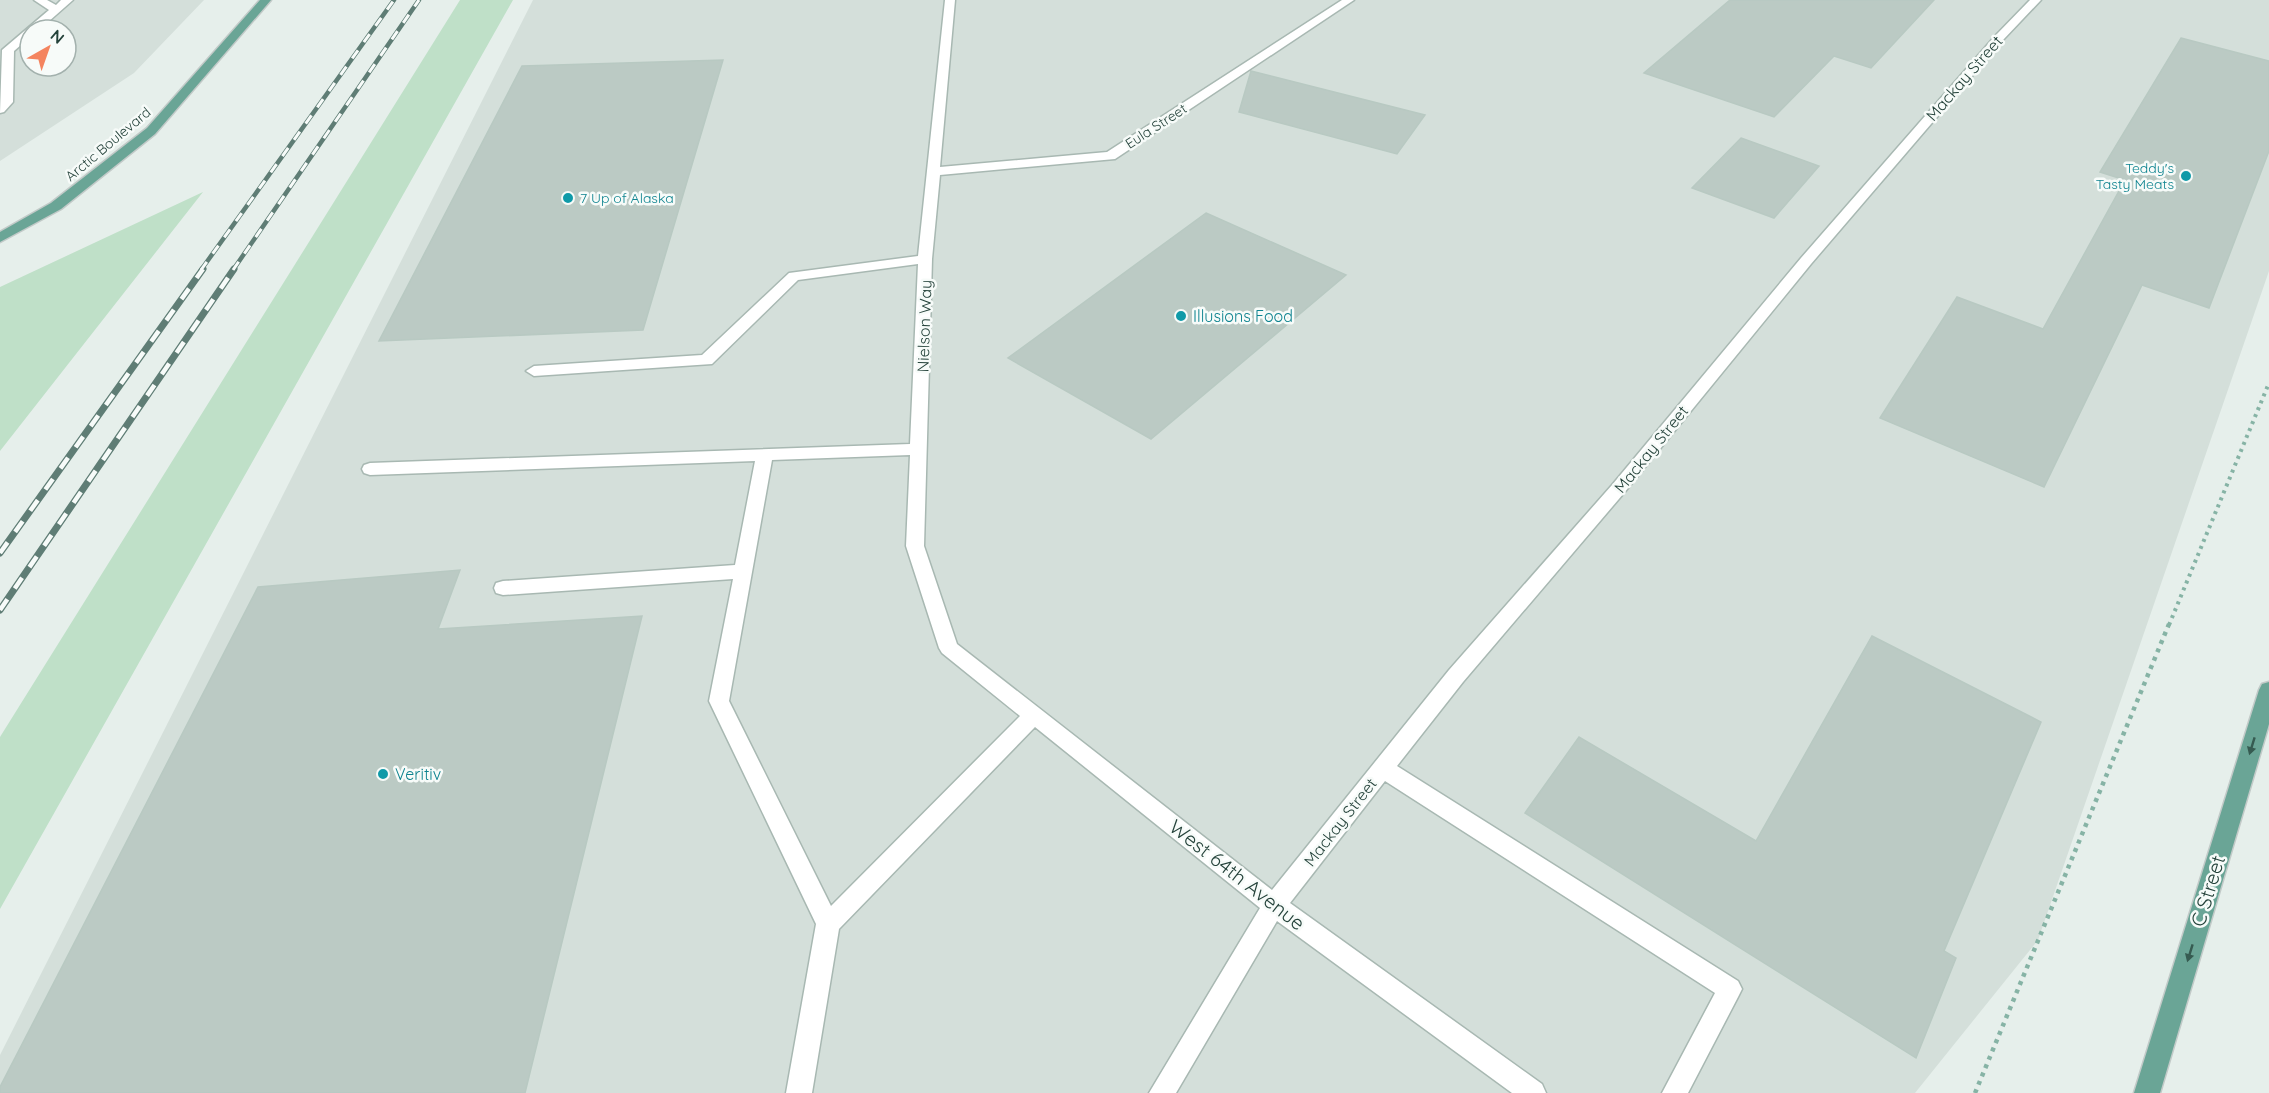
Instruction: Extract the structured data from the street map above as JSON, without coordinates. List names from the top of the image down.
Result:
{
  "streets": {
    "main road": ["Arctic Boulevard", "C Street"],
    "street": [
      "Mackay Street",
      "Eula Street",
      "Nielson Way",
      "West 64th Avenue"
    ]
  },
  "crossings": [
    ["Mackay Street", "West 64th Avenue"],
    ["Eula Street", "Nielson Way"],
    ["Nielson Way", "West 64th Avenue"]
  ],
  "one_way": ["C Street"],
  "places": [
    "Teddy's Tasty Meats",
    "7 Up of Alaska",
    "Illusions Food",
    "Veritiv"
  ],
  "north": "top right"
}
